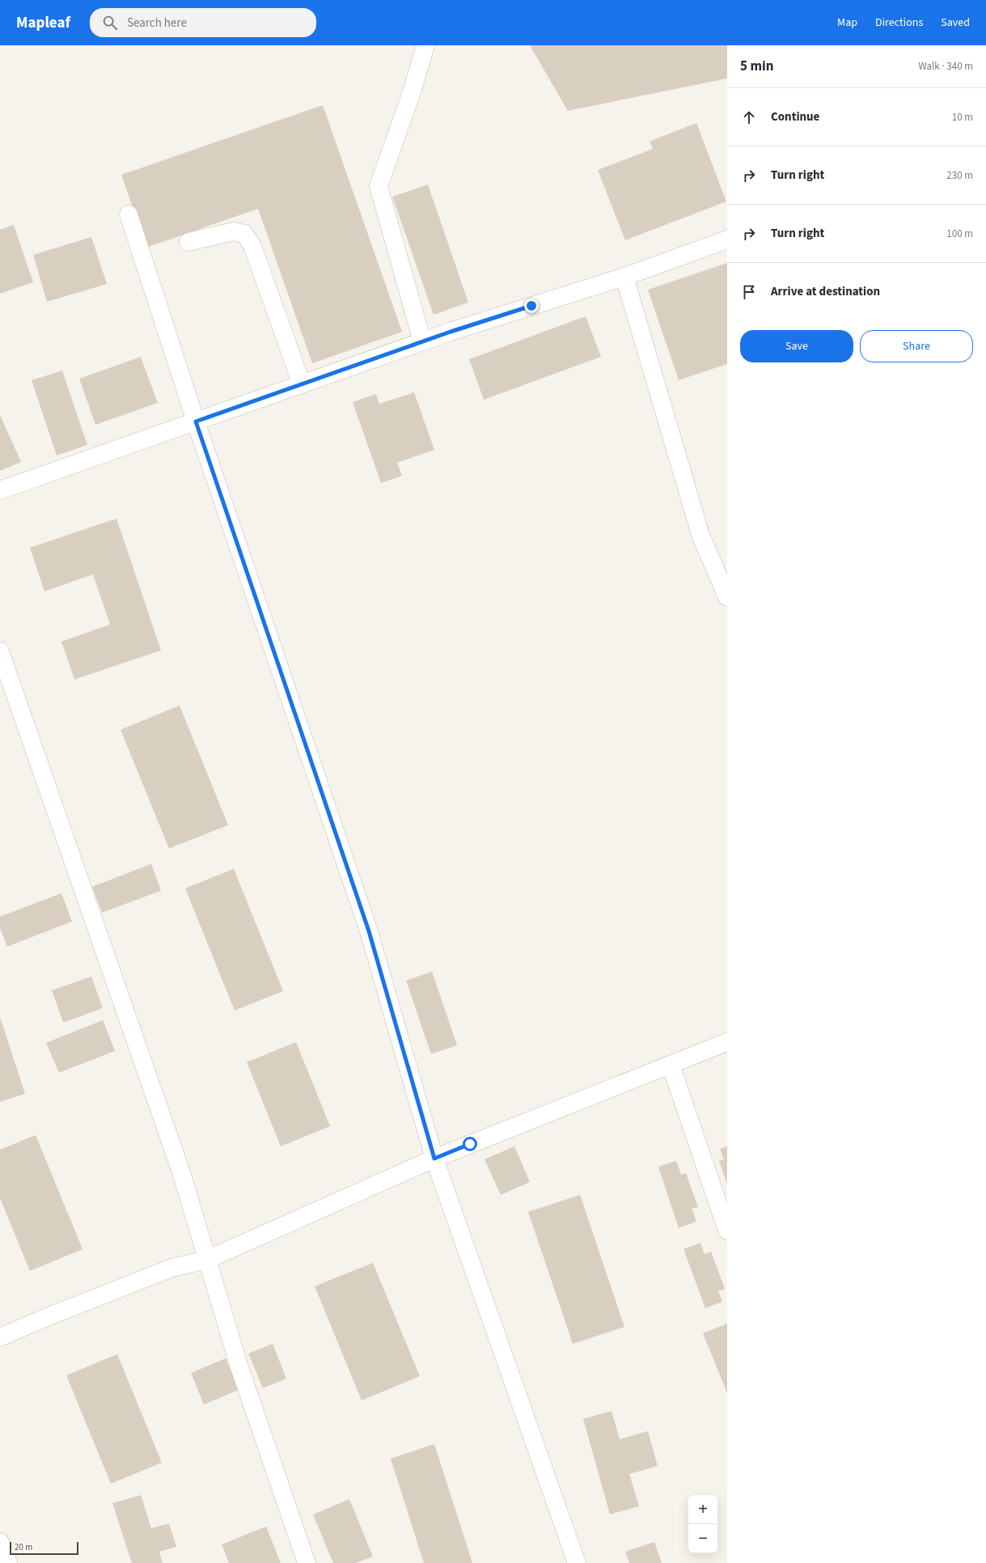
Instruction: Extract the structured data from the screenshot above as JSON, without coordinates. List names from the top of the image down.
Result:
{
  "scale_bar": "20 m",
  "page": {
    "header": "Mapleaf",
    "search": "Search here",
    "nav": ["Map", "Directions", "Saved"],
    "heading": ["5 min", "Walk · 340 m"],
    "list": [
      ["Continue", "10 m"],
      ["Turn right", "230 m"],
      ["Turn right", "100 m"],
      "Arrive at destination"
    ],
    "buttons": ["Save", "Share"],
    "map_buttons": ["+", "−"],
    "scale": "20 m"
  }
}
